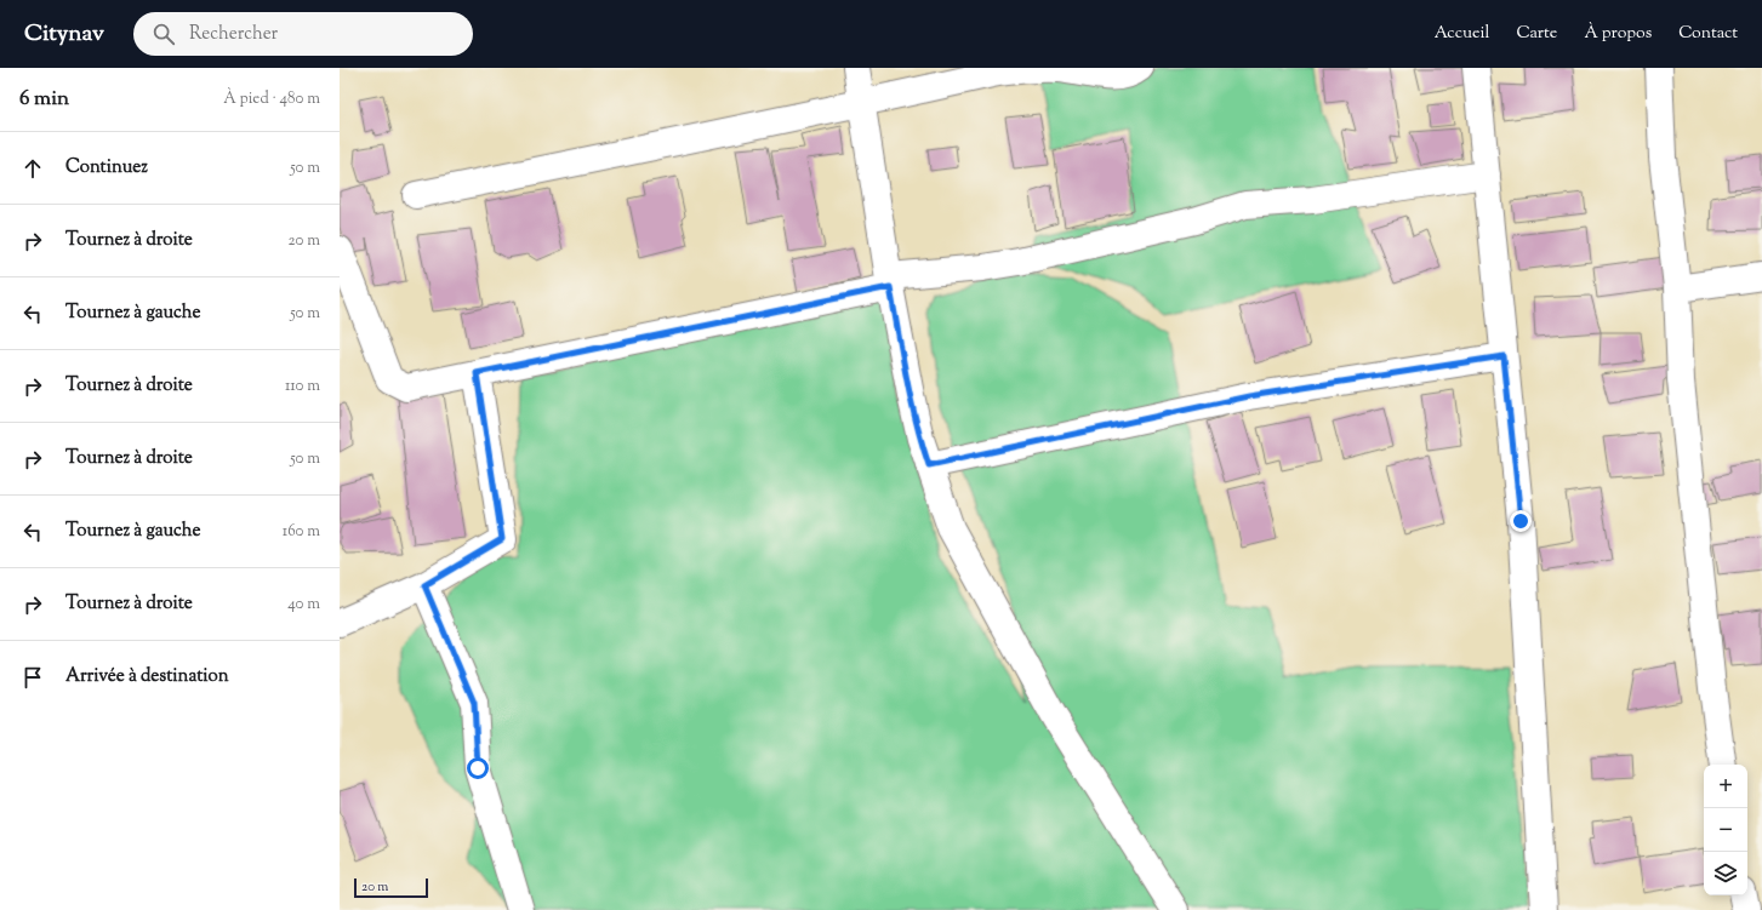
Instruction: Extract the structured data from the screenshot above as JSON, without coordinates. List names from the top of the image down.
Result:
{
  "scale_bar": "20 m",
  "page": {
    "header": "Citynav",
    "search": "Rechercher",
    "nav": [
      "Accueil",
      "Carte",
      "À propos",
      "Contact"
    ],
    "heading": ["6 min", "À pied · 480 m"],
    "list": [
      ["Continuez", "50 m"],
      ["Tournez à droite", "20 m"],
      ["Tournez à gauche", "50 m"],
      ["Tournez à droite", "110 m"],
      ["Tournez à droite", "50 m"],
      ["Tournez à gauche", "160 m"],
      ["Tournez à droite", "40 m"],
      "Arrivée à destination"
    ],
    "map_buttons": ["+", "−"],
    "scale": "20 m"
  }
}
